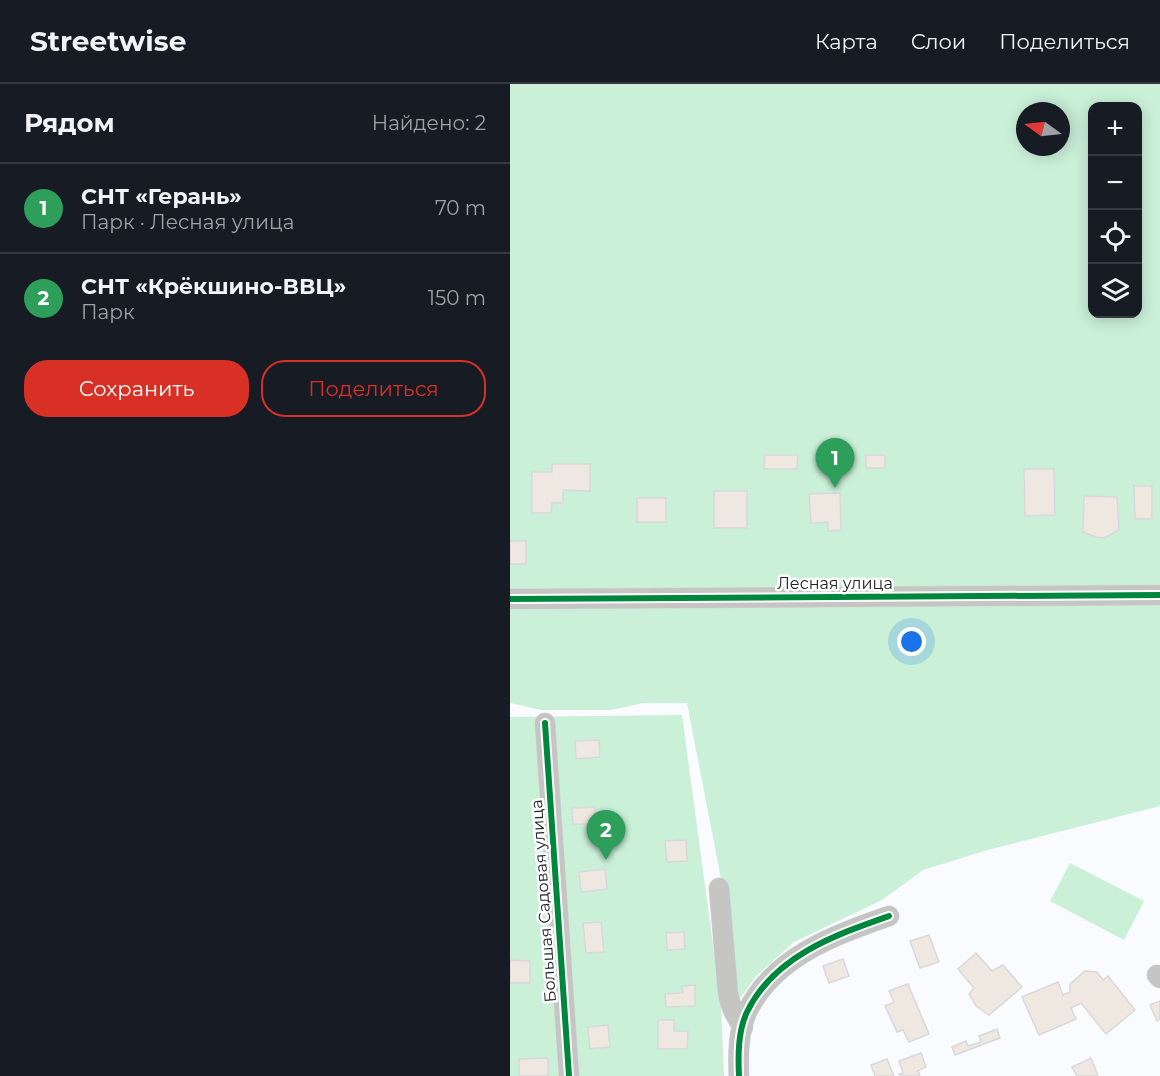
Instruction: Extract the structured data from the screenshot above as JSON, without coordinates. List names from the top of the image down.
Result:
{
  "streets": {
    "street": ["Лесная улица", "Большая Садовая улица"]
  },
  "north": "left",
  "page": {
    "header": "Streetwise",
    "nav": ["Карта", "Слои", "Поделиться"],
    "heading": ["Рядом", "Найдено: 2"],
    "map_buttons": ["+", "−"],
    "list": [
      {
        "mark": "1",
        "name": "СНТ «Герань»",
        "note": "Парк · Лесная улица",
        "value": "70 m"
      },
      {
        "mark": "2",
        "name": "СНТ «Крёкшино-ВВЦ»",
        "note": "Парк",
        "value": "150 m"
      }
    ],
    "buttons": ["Сохранить", "Поделиться"],
    "pins": ["1", "2"]
  }
}
